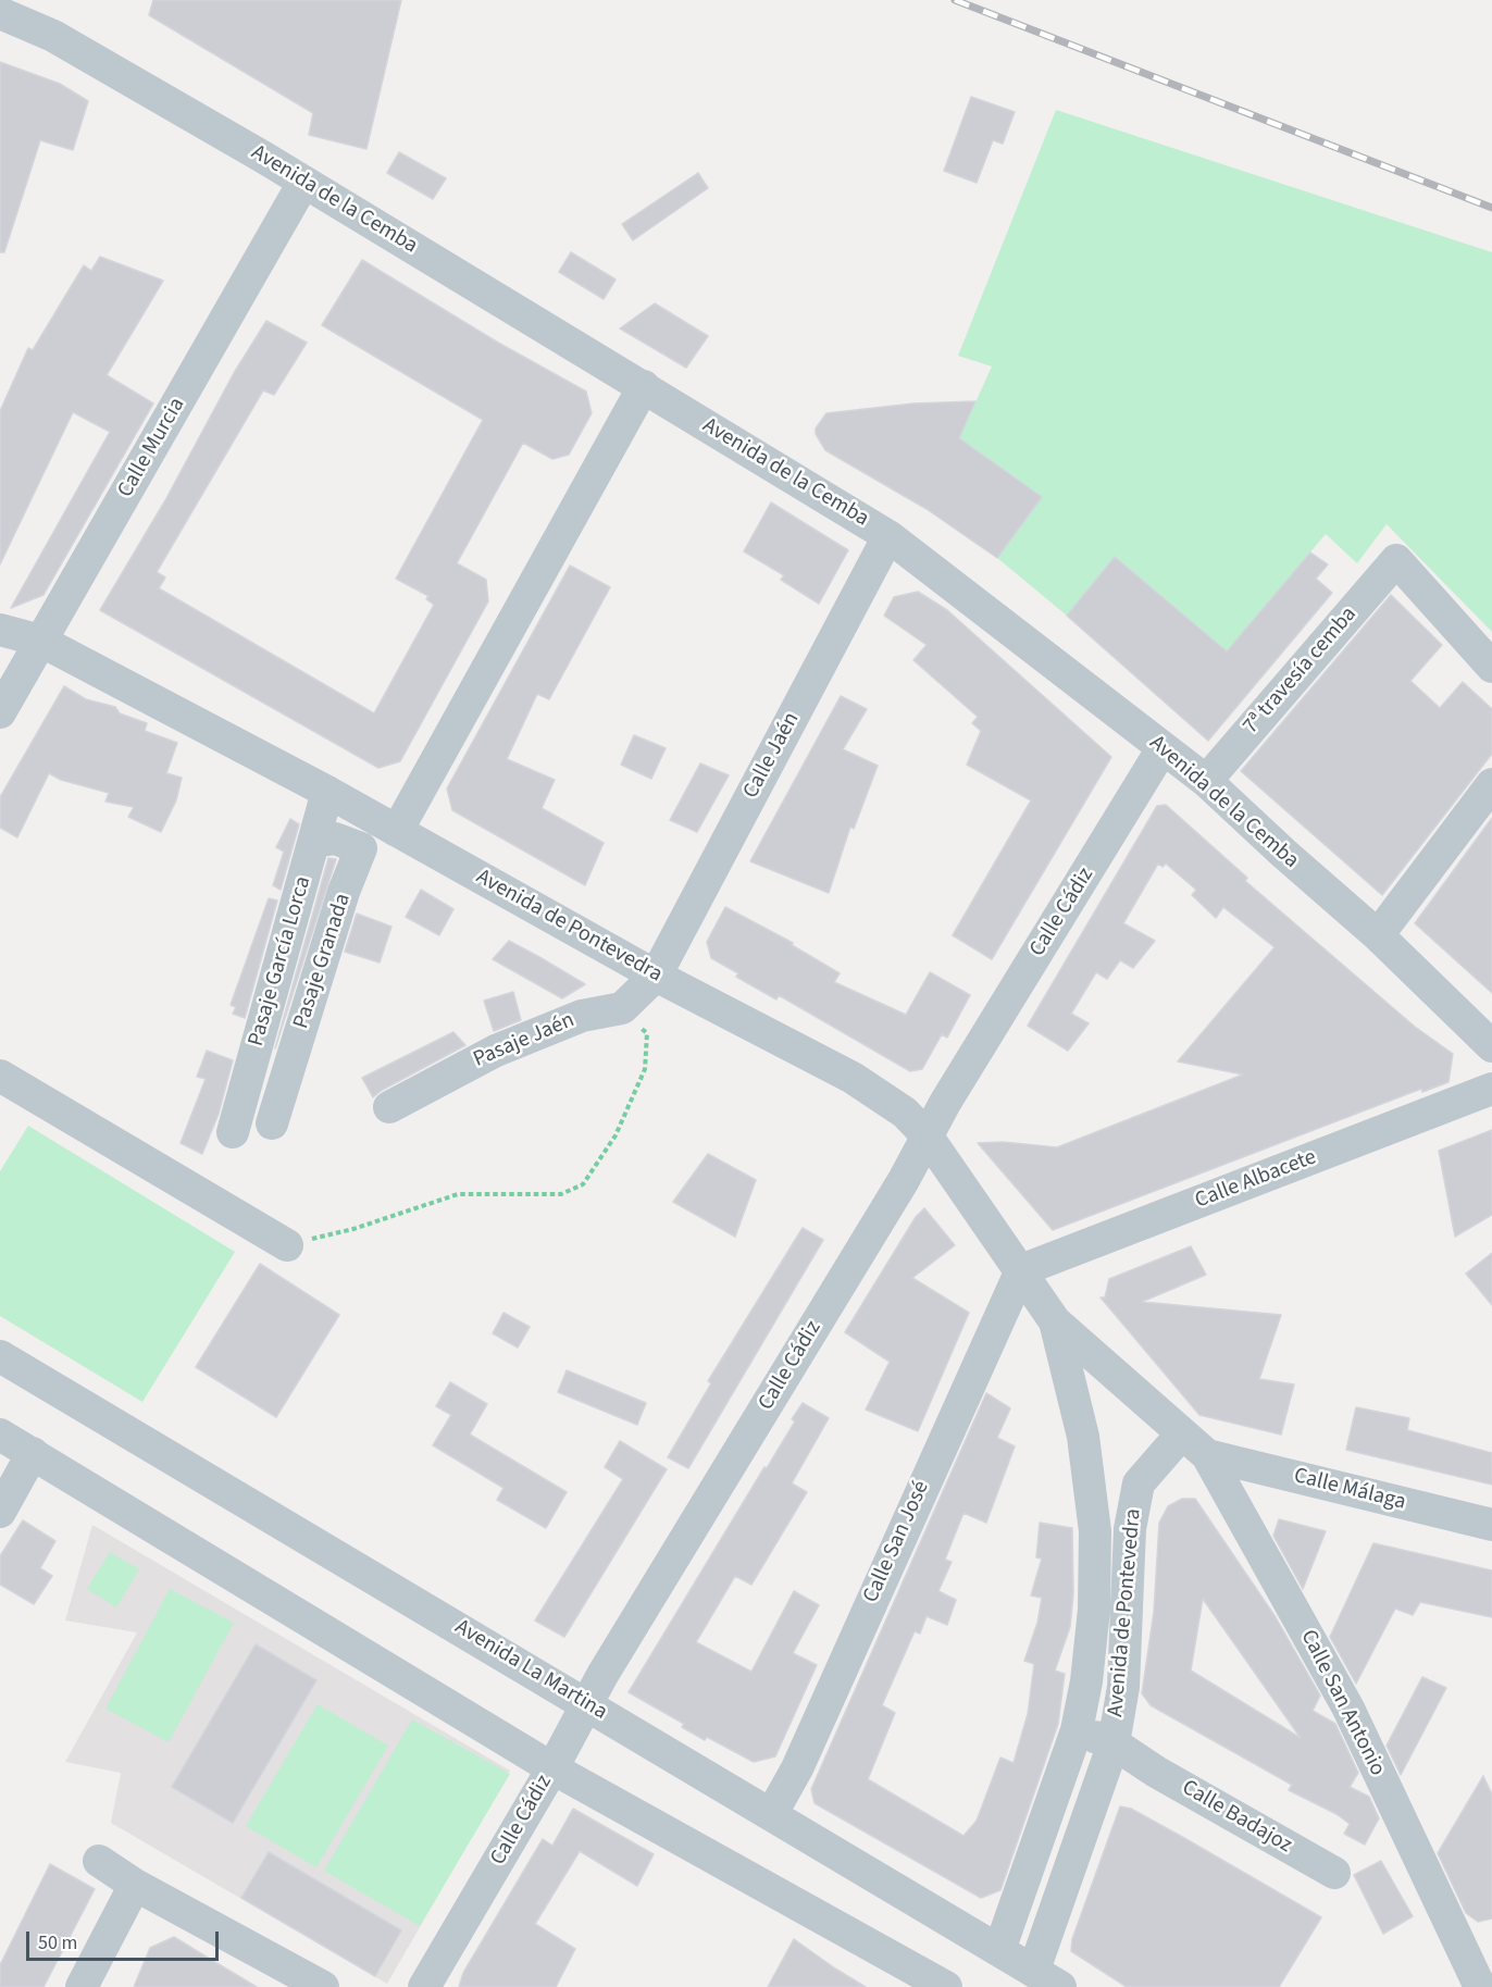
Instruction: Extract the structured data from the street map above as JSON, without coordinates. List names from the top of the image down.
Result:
{
  "streets": {
    "street": [
      "Avenida de la Cemba",
      "Calle Murcia",
      "7ª travesía cemba",
      "Calle Jaén",
      "Calle Cádiz",
      "Avenida de Pontevedra",
      "Pasaje García Lorca",
      "Pasaje Granada",
      "Pasaje Jaén",
      "Calle Albacete",
      "Calle Málaga",
      "Calle San José",
      "Avenida La Martina",
      "Calle San Antonio",
      "Calle Badajoz"
    ]
  },
  "crossings": [
    ["Avenida de la Cemba", "Calle Murcia"],
    ["Avenida de la Cemba", "7ª travesía cemba"],
    ["Avenida de la Cemba", "Calle Jaén"],
    ["Avenida de la Cemba", "Calle Cádiz"],
    ["Calle Murcia", "Avenida de Pontevedra"],
    ["Calle Jaén", "Avenida de Pontevedra"],
    ["Calle Cádiz", "Avenida de Pontevedra"],
    ["Calle Cádiz", "Avenida La Martina"],
    ["Avenida de Pontevedra", "Pasaje García Lorca"],
    ["Avenida de Pontevedra", "Calle Albacete"],
    ["Avenida de Pontevedra", "Calle Málaga"],
    ["Avenida de Pontevedra", "Calle San José"],
    ["Avenida de Pontevedra", "Avenida La Martina"],
    ["Avenida de Pontevedra", "Calle San Antonio"],
    ["Avenida de Pontevedra", "Calle Badajoz"],
    ["Pasaje García Lorca", "Pasaje Granada"],
    ["Calle Albacete", "Calle San José"],
    ["Calle Málaga", "Calle San Antonio"],
    ["Calle San José", "Avenida La Martina"]
  ],
  "scale_bar": "50 m"
}
